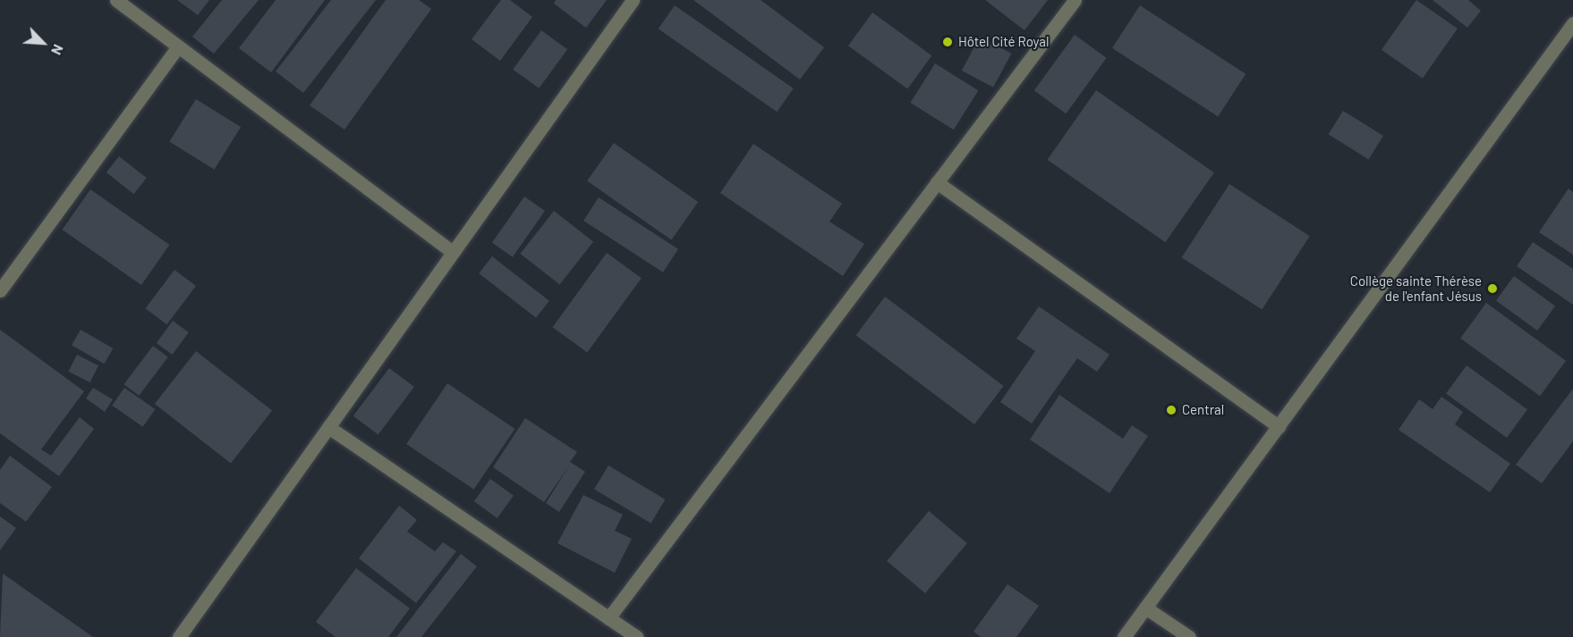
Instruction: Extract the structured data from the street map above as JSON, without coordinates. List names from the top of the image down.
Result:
{
  "places": ["Hôtel Cité Royal", "Collège sainte Thérèse de l'enfant Jésus", "Central"],
  "north": "bottom right"
}
